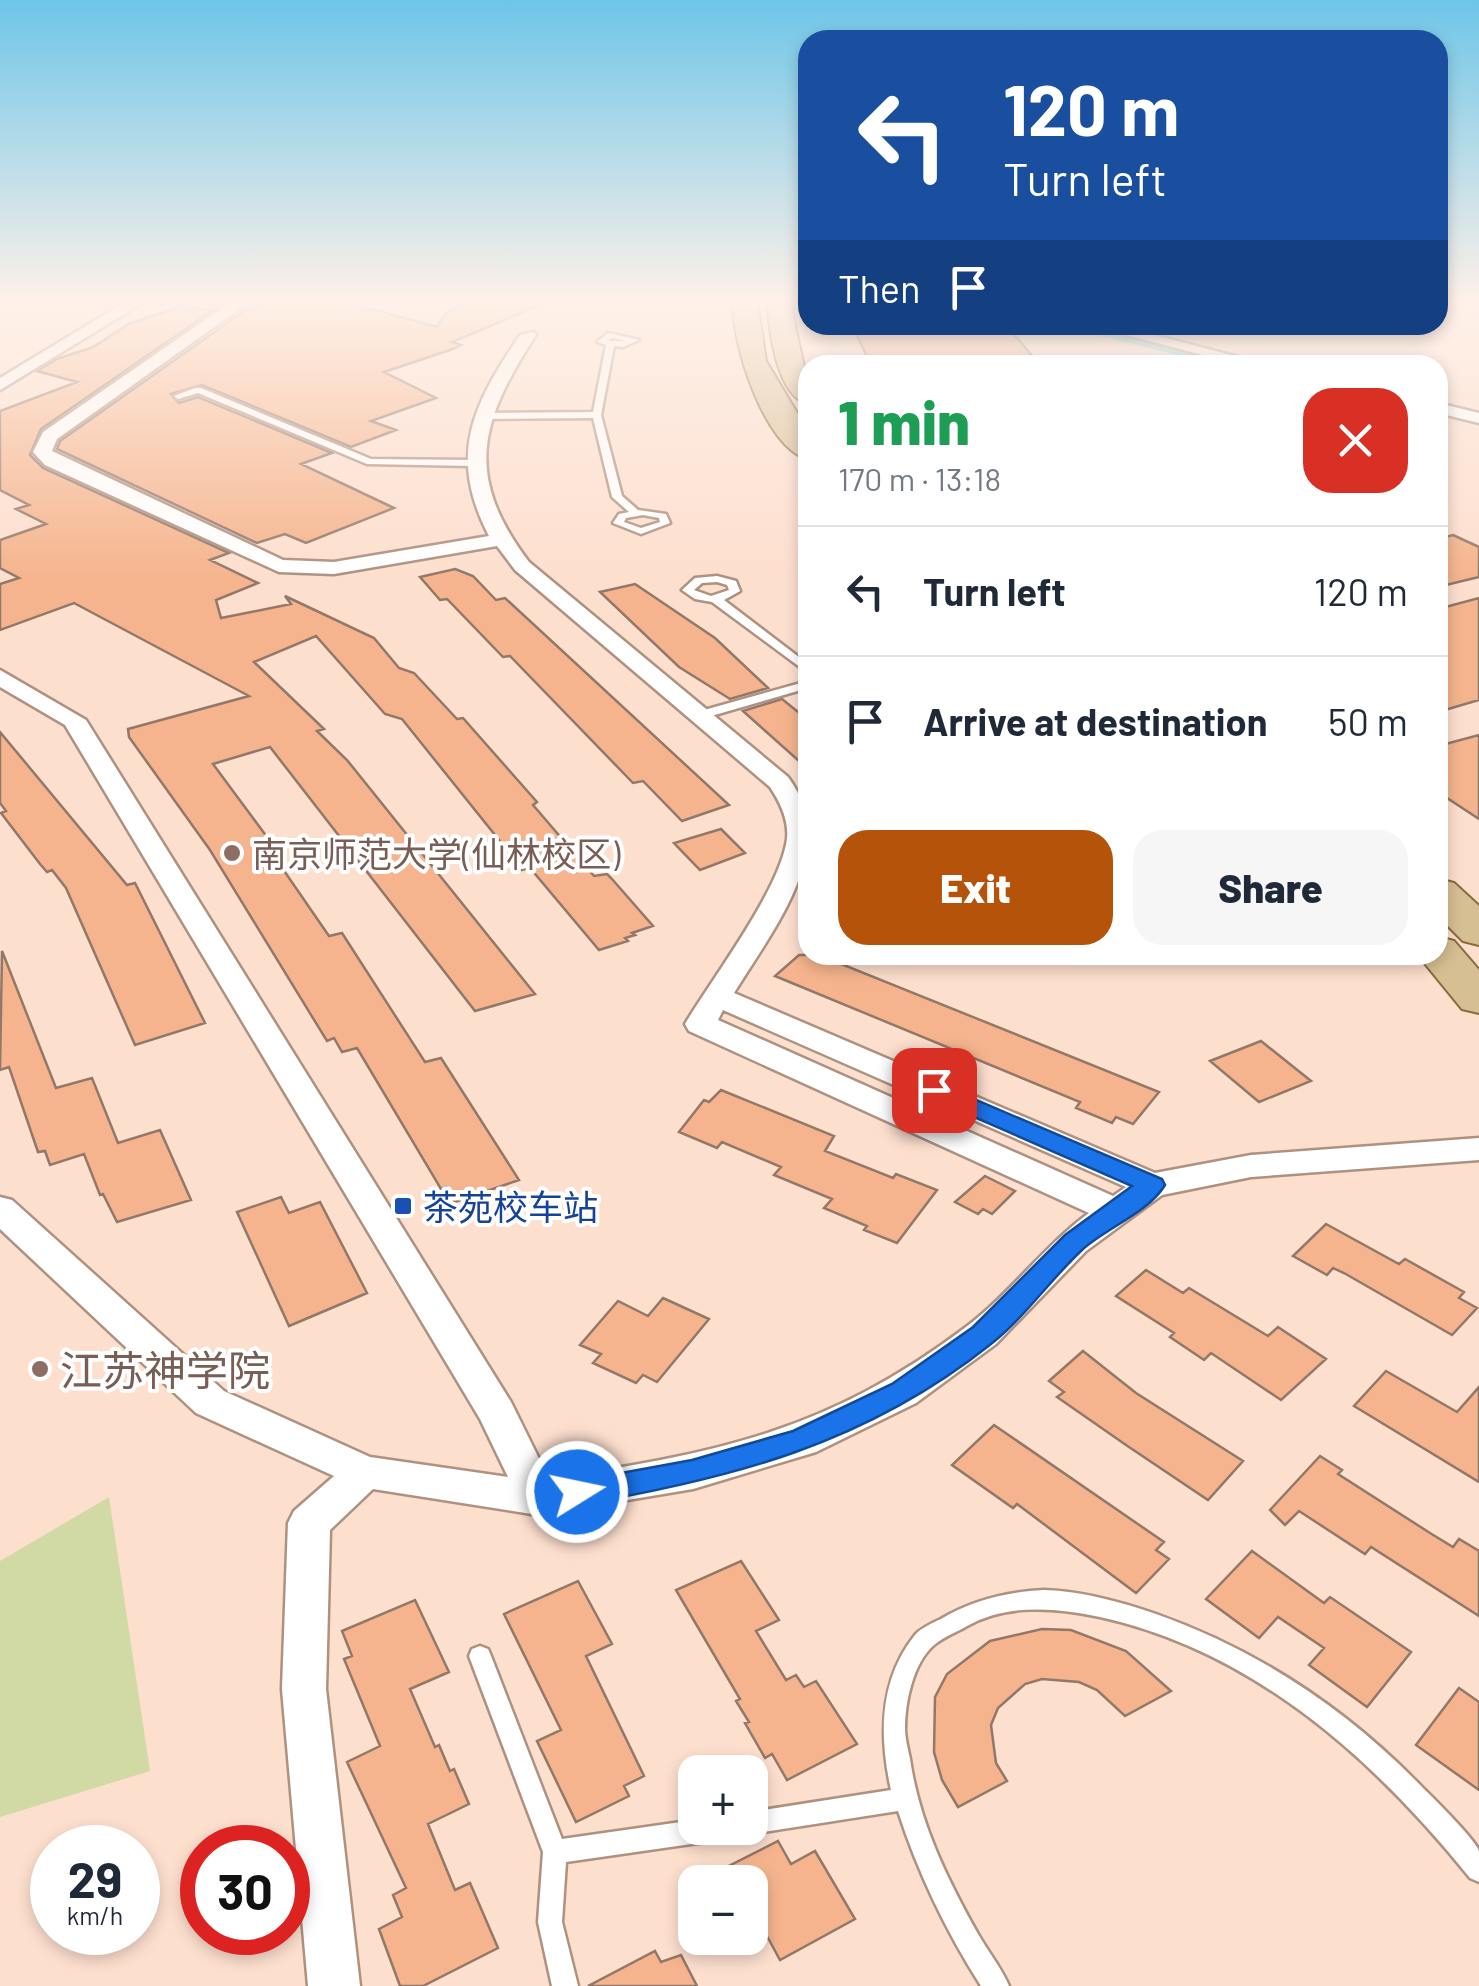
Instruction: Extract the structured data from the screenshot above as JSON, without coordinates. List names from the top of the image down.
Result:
{
  "places": {
    "other": ["南京师范大学(仙林校区)", "江苏神学院"],
    "transit": ["茶苑校车站"]
  },
  "page": {
    "turn": ["120 m", "Turn left"],
    "then": "Then",
    "heading": ["1 min", "170 m · 13:18"],
    "list": [
      {
        "name": "Turn left",
        "value": "120 m"
      },
      {
        "name": "Arrive at destination",
        "value": "50 m"
      }
    ],
    "buttons": ["Exit", "Share"],
    "map_buttons": ["+", "−"],
    "speed": "29 km/h",
    "limit": "30"
  }
}
